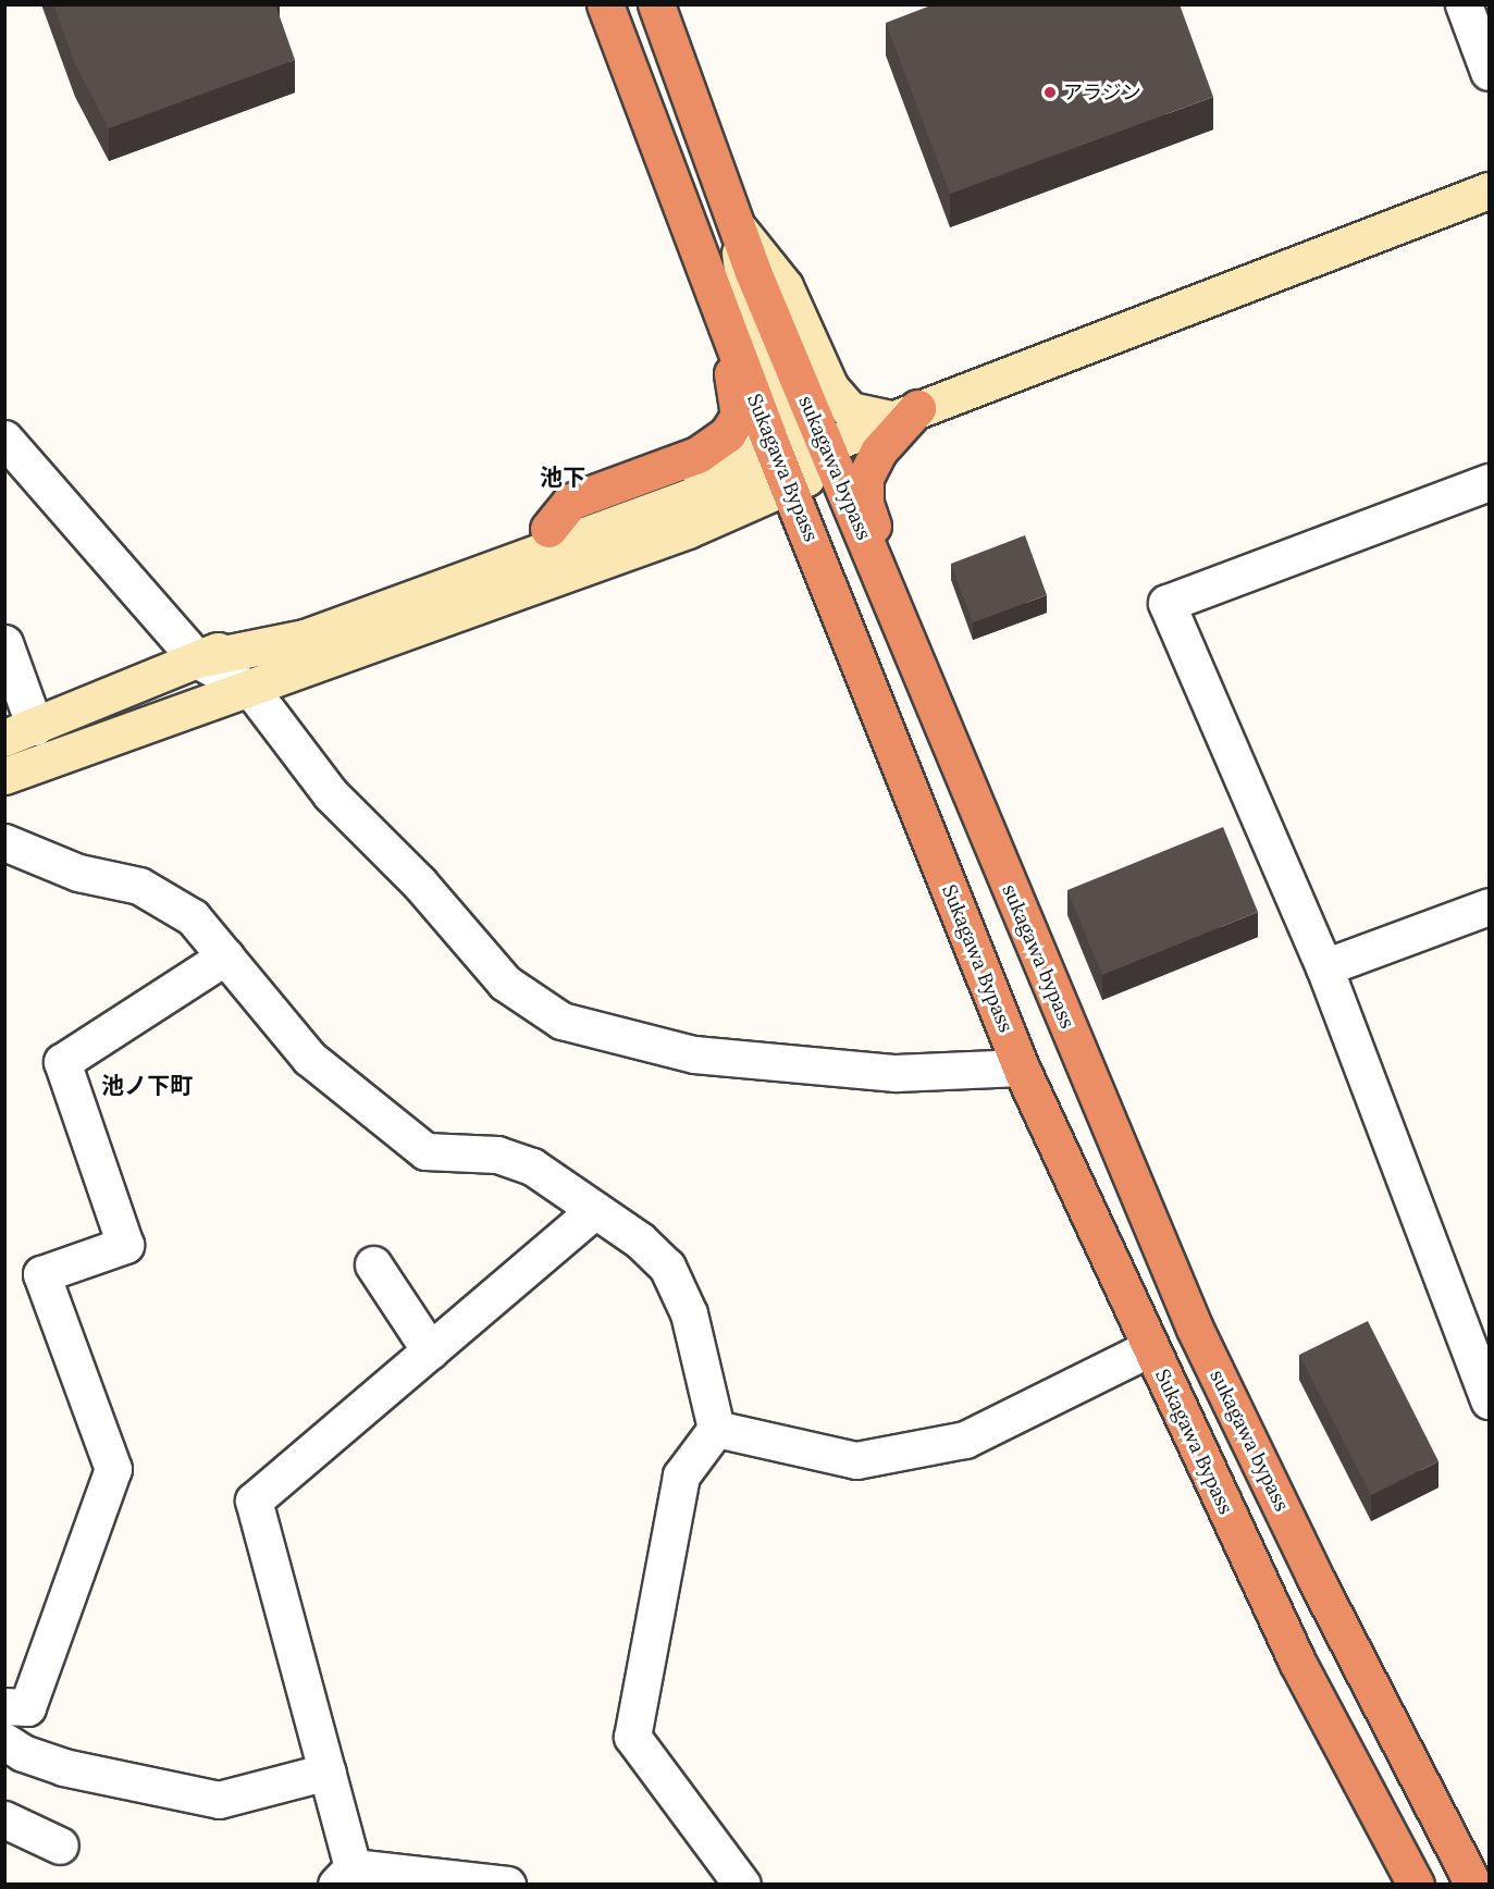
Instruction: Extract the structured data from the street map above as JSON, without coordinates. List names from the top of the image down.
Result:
{
  "streets": {
    "highway": ["Sukagawa Bypass", "sukagawa bypass"]
  },
  "crossings": [
    ["Sukagawa Bypass", "sukagawa bypass"]
  ],
  "districts": ["池下", "池ノ下町"],
  "places": ["アラジン"]
}
